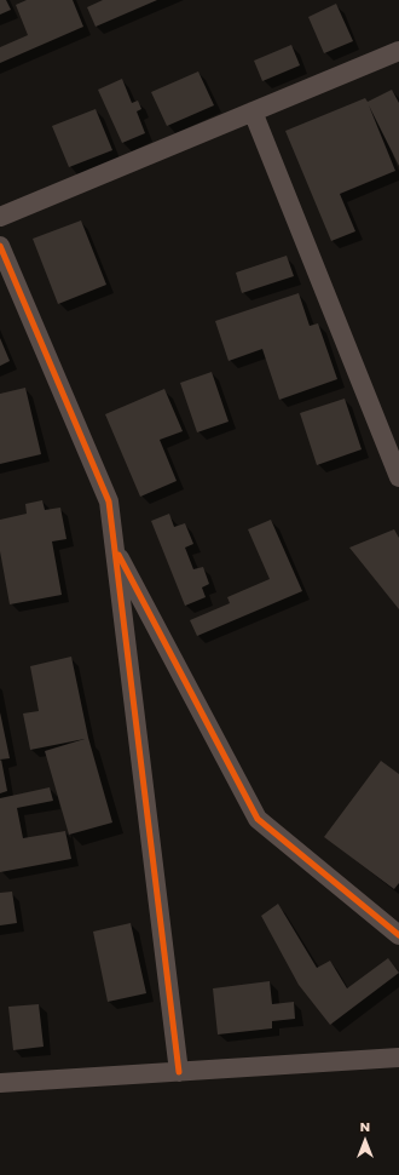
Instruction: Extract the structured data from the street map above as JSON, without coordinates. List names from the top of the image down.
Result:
{
  "north": "top"
}
